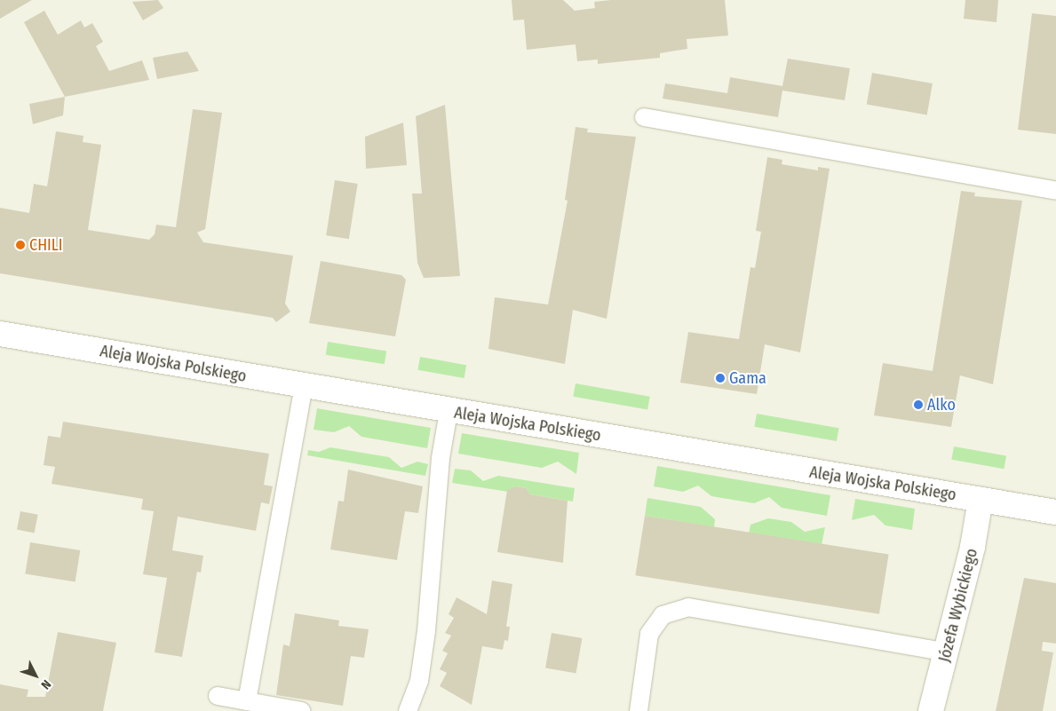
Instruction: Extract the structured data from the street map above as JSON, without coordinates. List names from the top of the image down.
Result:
{
  "streets": {
    "street": ["Aleja Wojska Polskiego", "Józefa Wybickiego"]
  },
  "crossings": [
    ["Aleja Wojska Polskiego", "Józefa Wybickiego"]
  ],
  "places": ["CHILI", "Gama", "Alko"],
  "north": "bottom right"
}
